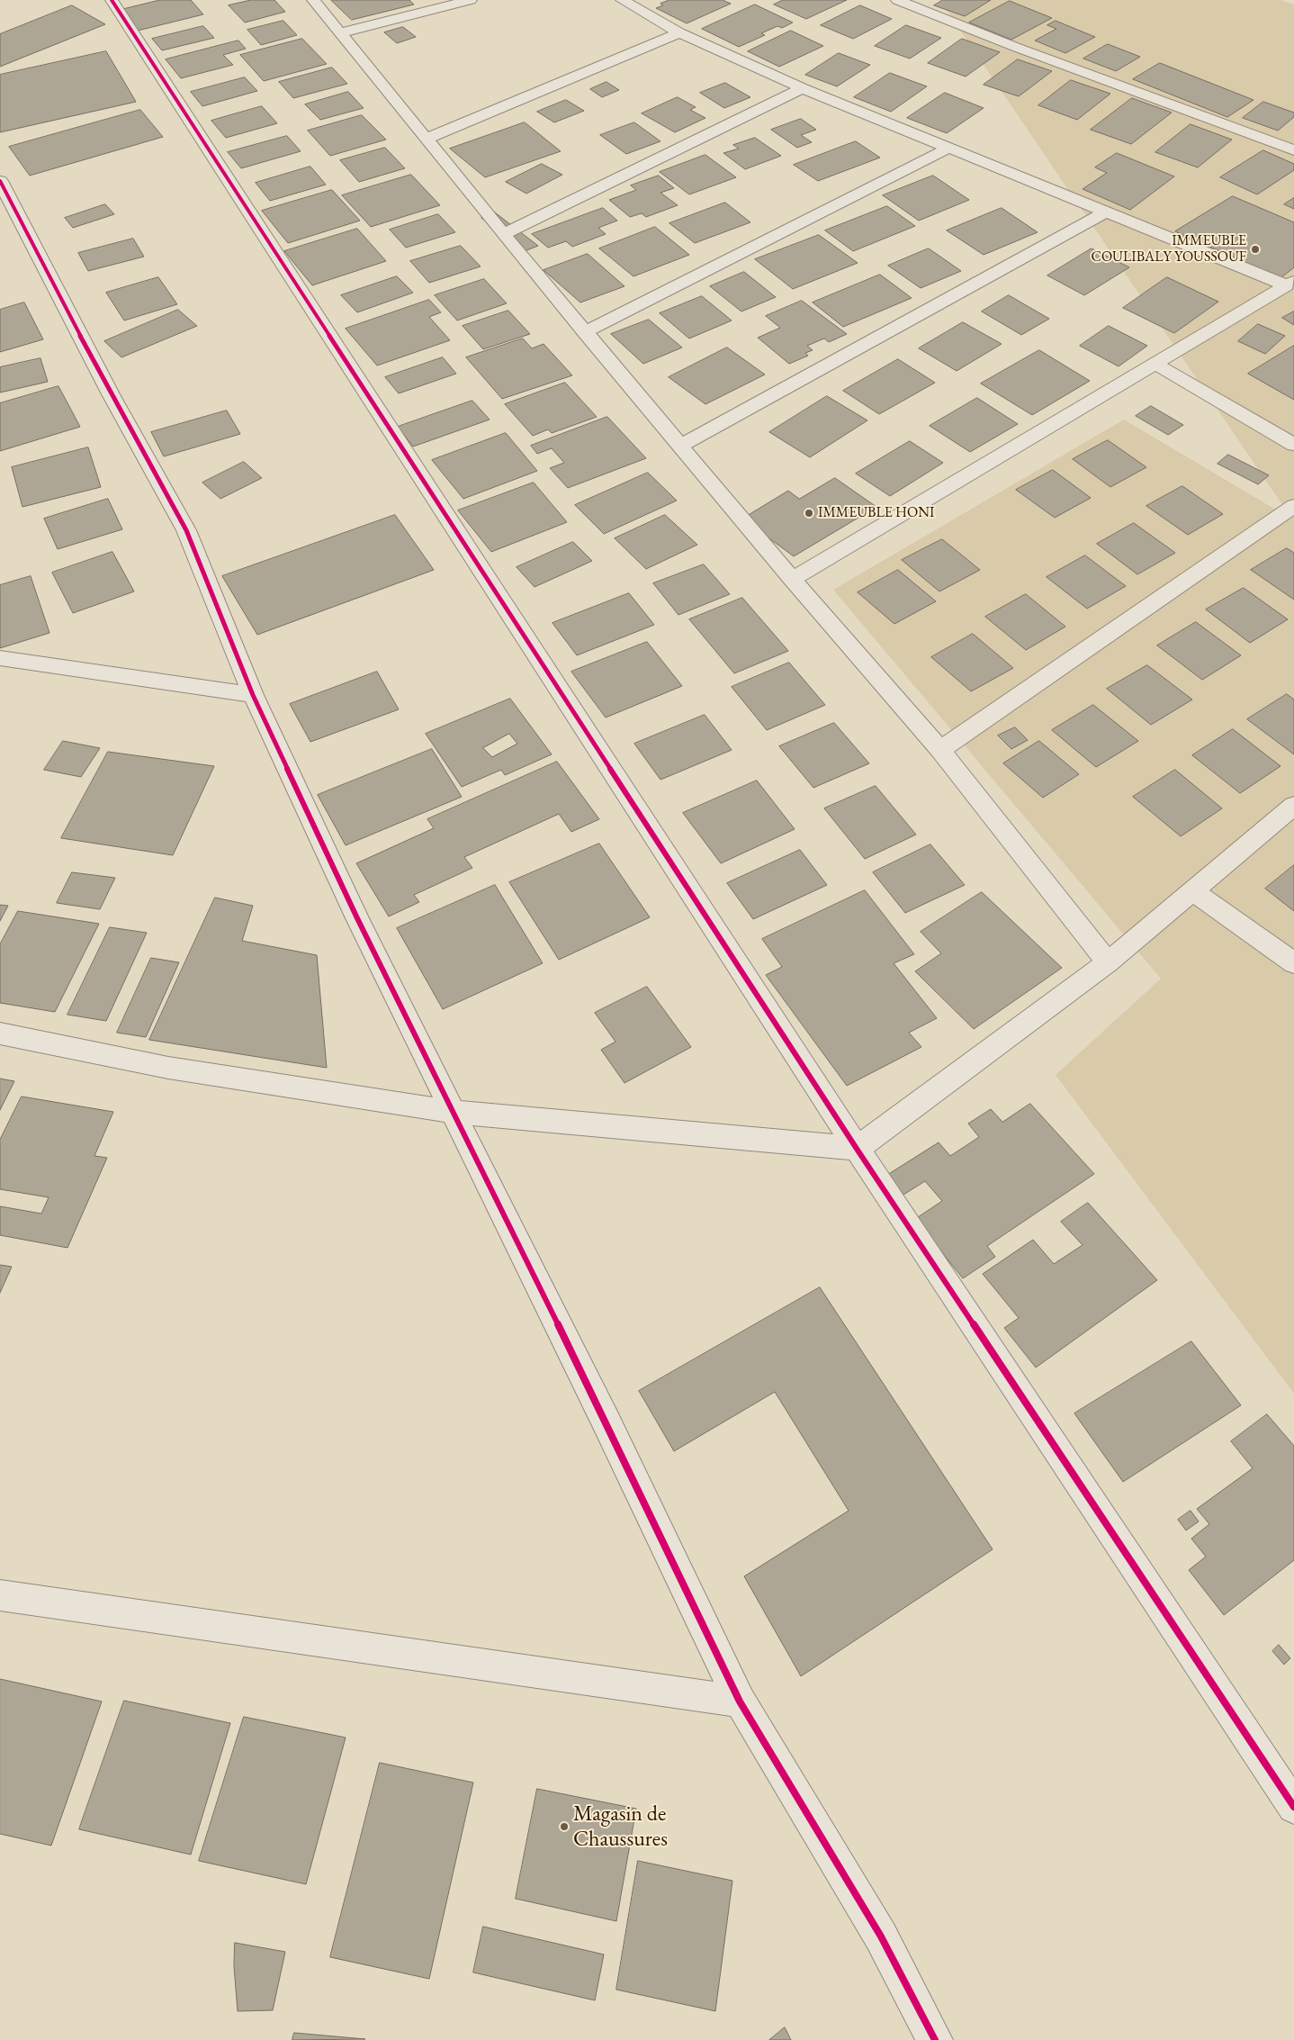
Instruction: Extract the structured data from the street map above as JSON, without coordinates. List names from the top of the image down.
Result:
{
  "places": ["IMMEUBLE COULIBALY YOUSSOUF", "IMMEUBLE HONI", "Magasin de Chaussures"]
}
